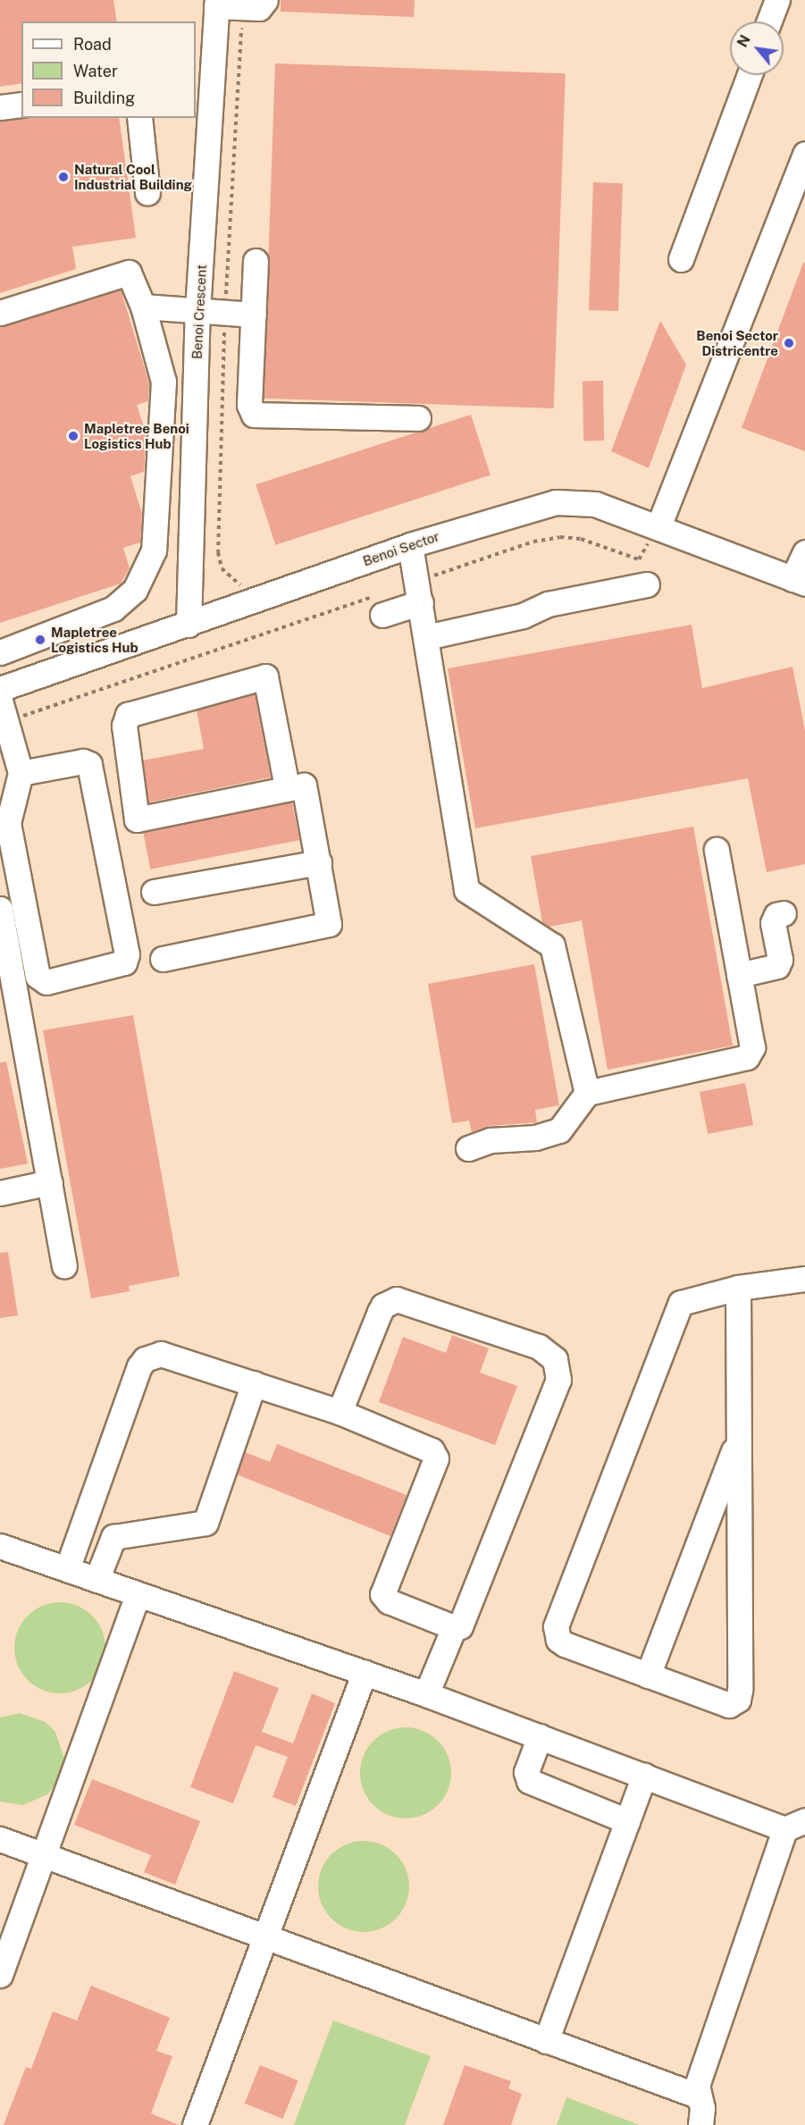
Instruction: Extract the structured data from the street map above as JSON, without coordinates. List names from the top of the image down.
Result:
{
  "streets": {
    "street": ["Benoi Crescent", "Benoi Sector"]
  },
  "crossings": [
    ["Benoi Crescent", "Benoi Sector"]
  ],
  "places": [
    "Natural Cool Industrial Building",
    "Benoi Sector Districentre",
    "Mapletree Benoi Logistics Hub",
    "Mapletree Logistics Hub"
  ],
  "legend": ["Road", "Water", "Building"],
  "north": "top left"
}
